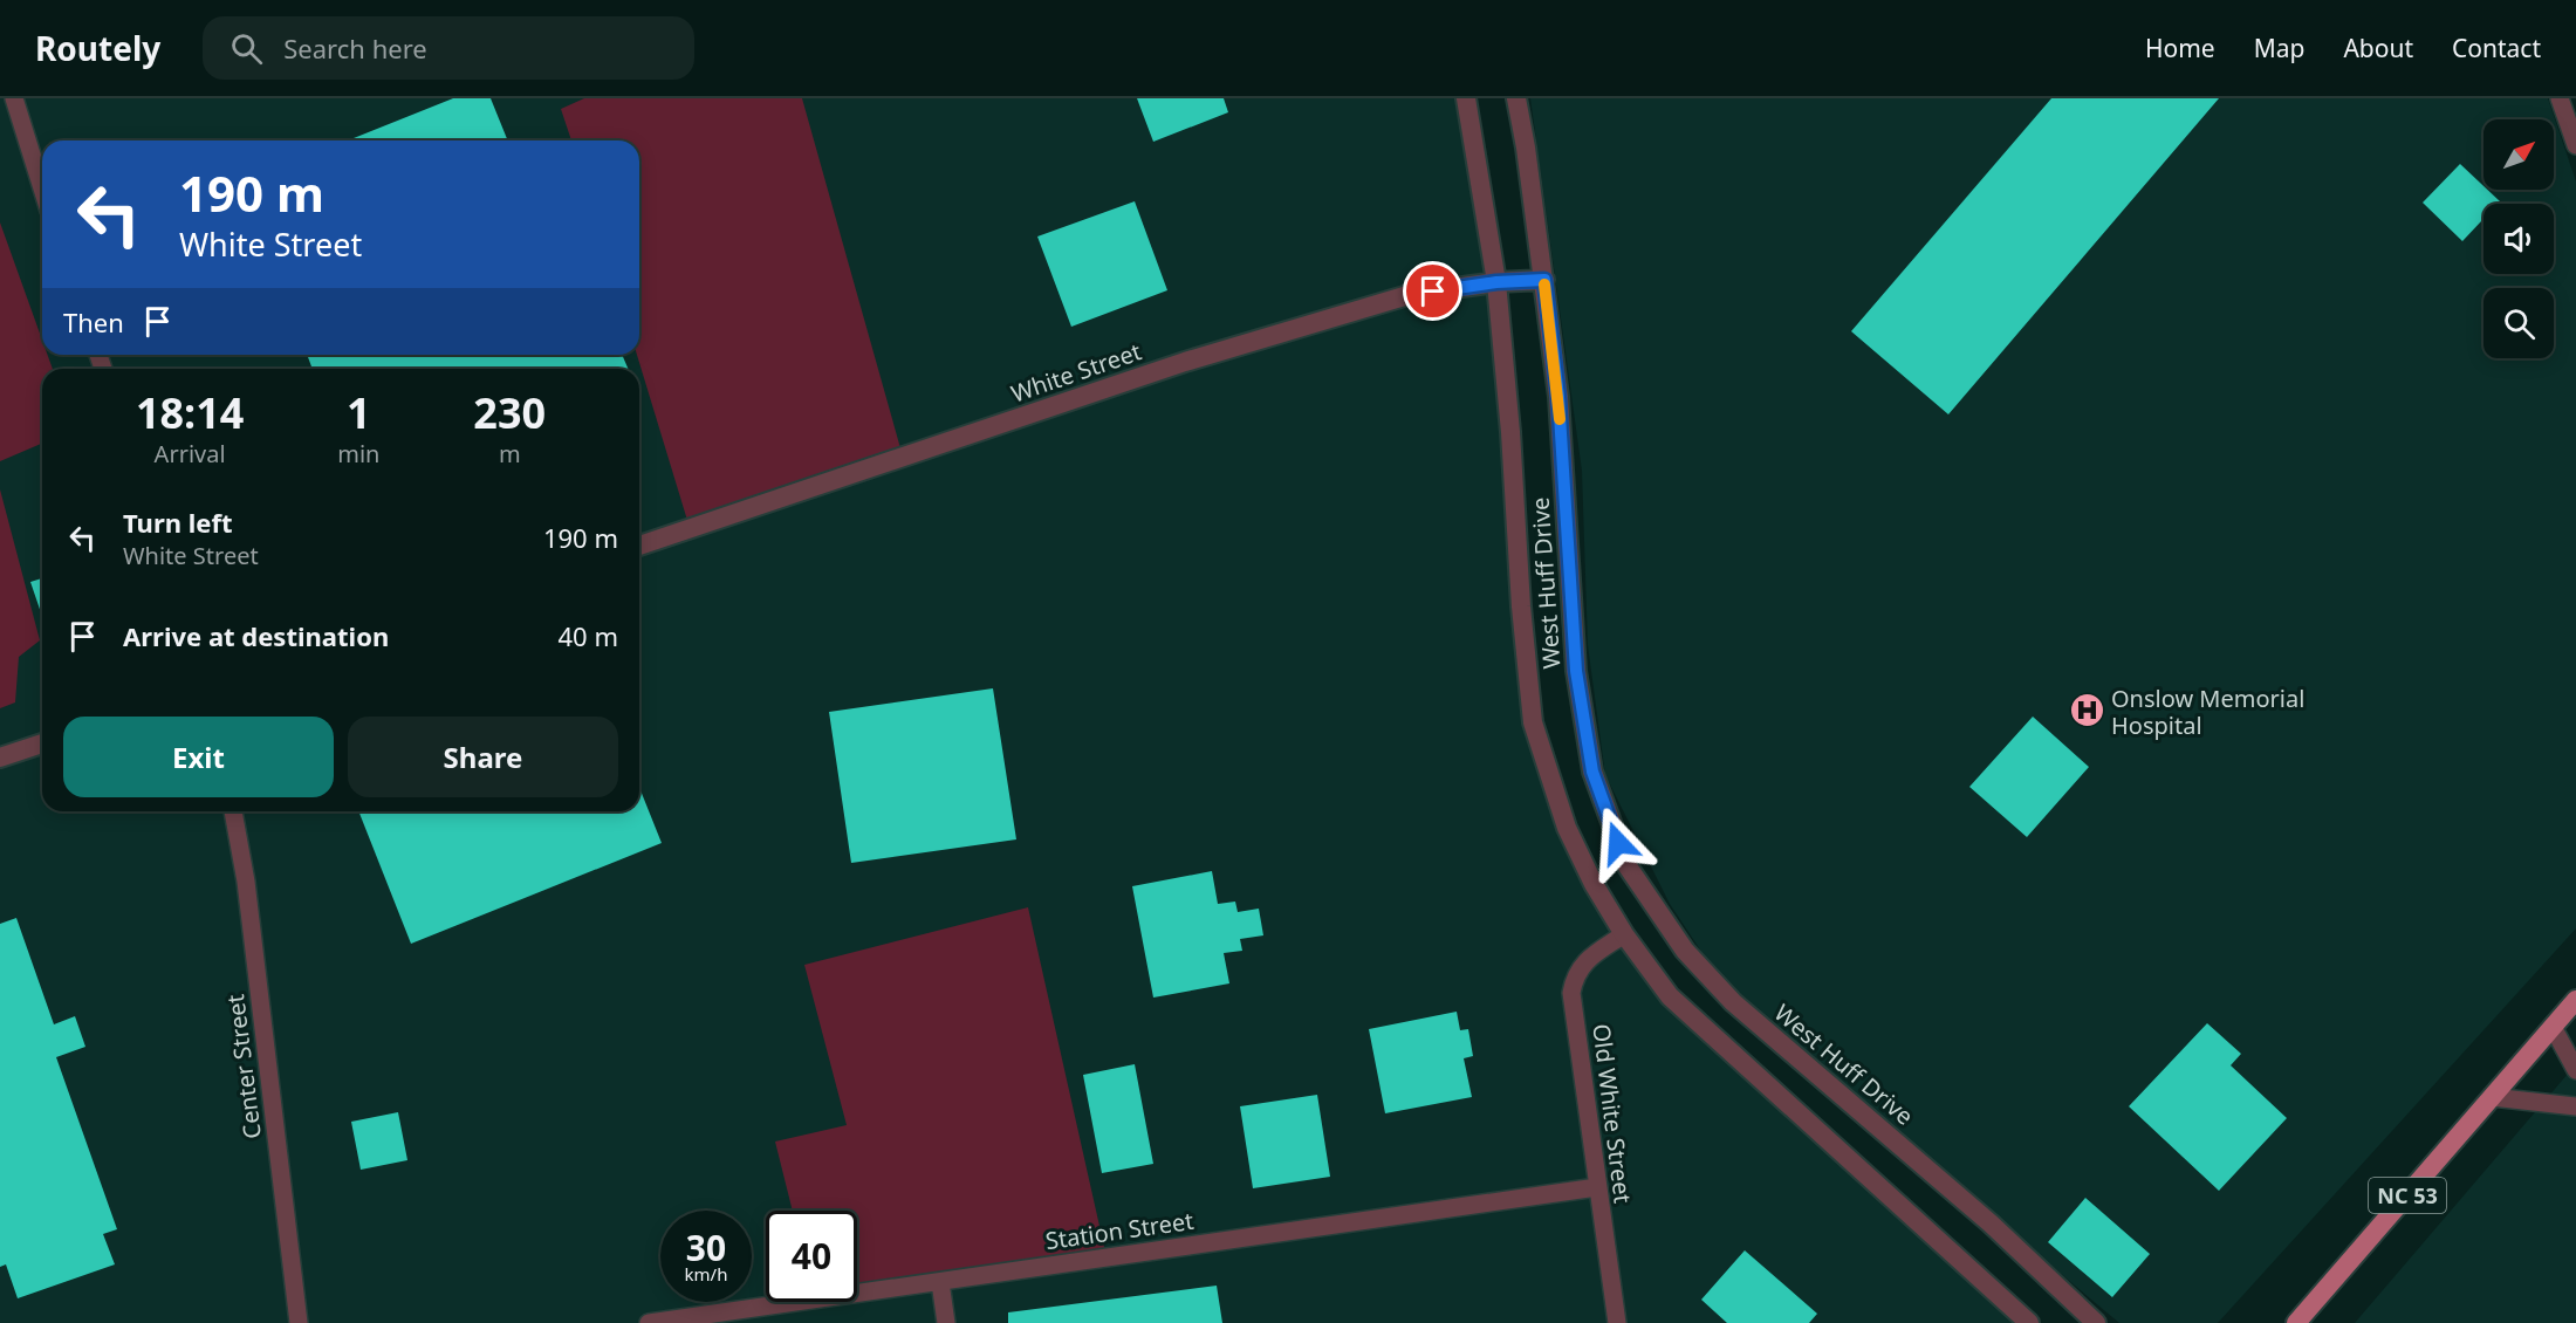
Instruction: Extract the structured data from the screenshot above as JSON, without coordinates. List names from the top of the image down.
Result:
{
  "streets": {
    "main road": ["NC 53"],
    "street": [
      "White Street",
      "West Huff Drive",
      "Center Street",
      "Old White Street",
      "Station Street"
    ]
  },
  "crossings": [
    ["White Street", "West Huff Drive"],
    ["West Huff Drive", "Old White Street"],
    ["Old White Street", "Station Street"]
  ],
  "places": {
    "hospital": ["Onslow Memorial Hospital"]
  },
  "north": "top right",
  "page": {
    "header": "Routely",
    "search": "Search here",
    "nav": [
      "Home",
      "Map",
      "About",
      "Contact"
    ],
    "turn": ["190 m", "White Street"],
    "then": "Then",
    "eta": [
      "18:14",
      "Arrival",
      "1",
      "min",
      "230",
      "m"
    ],
    "list": [
      {
        "name": "Turn left",
        "note": "White Street",
        "value": "190 m"
      },
      {
        "name": "Arrive at destination",
        "value": "40 m"
      }
    ],
    "buttons": ["Exit", "Share"],
    "speed": "30 km/h",
    "limit": "40"
  }
}
